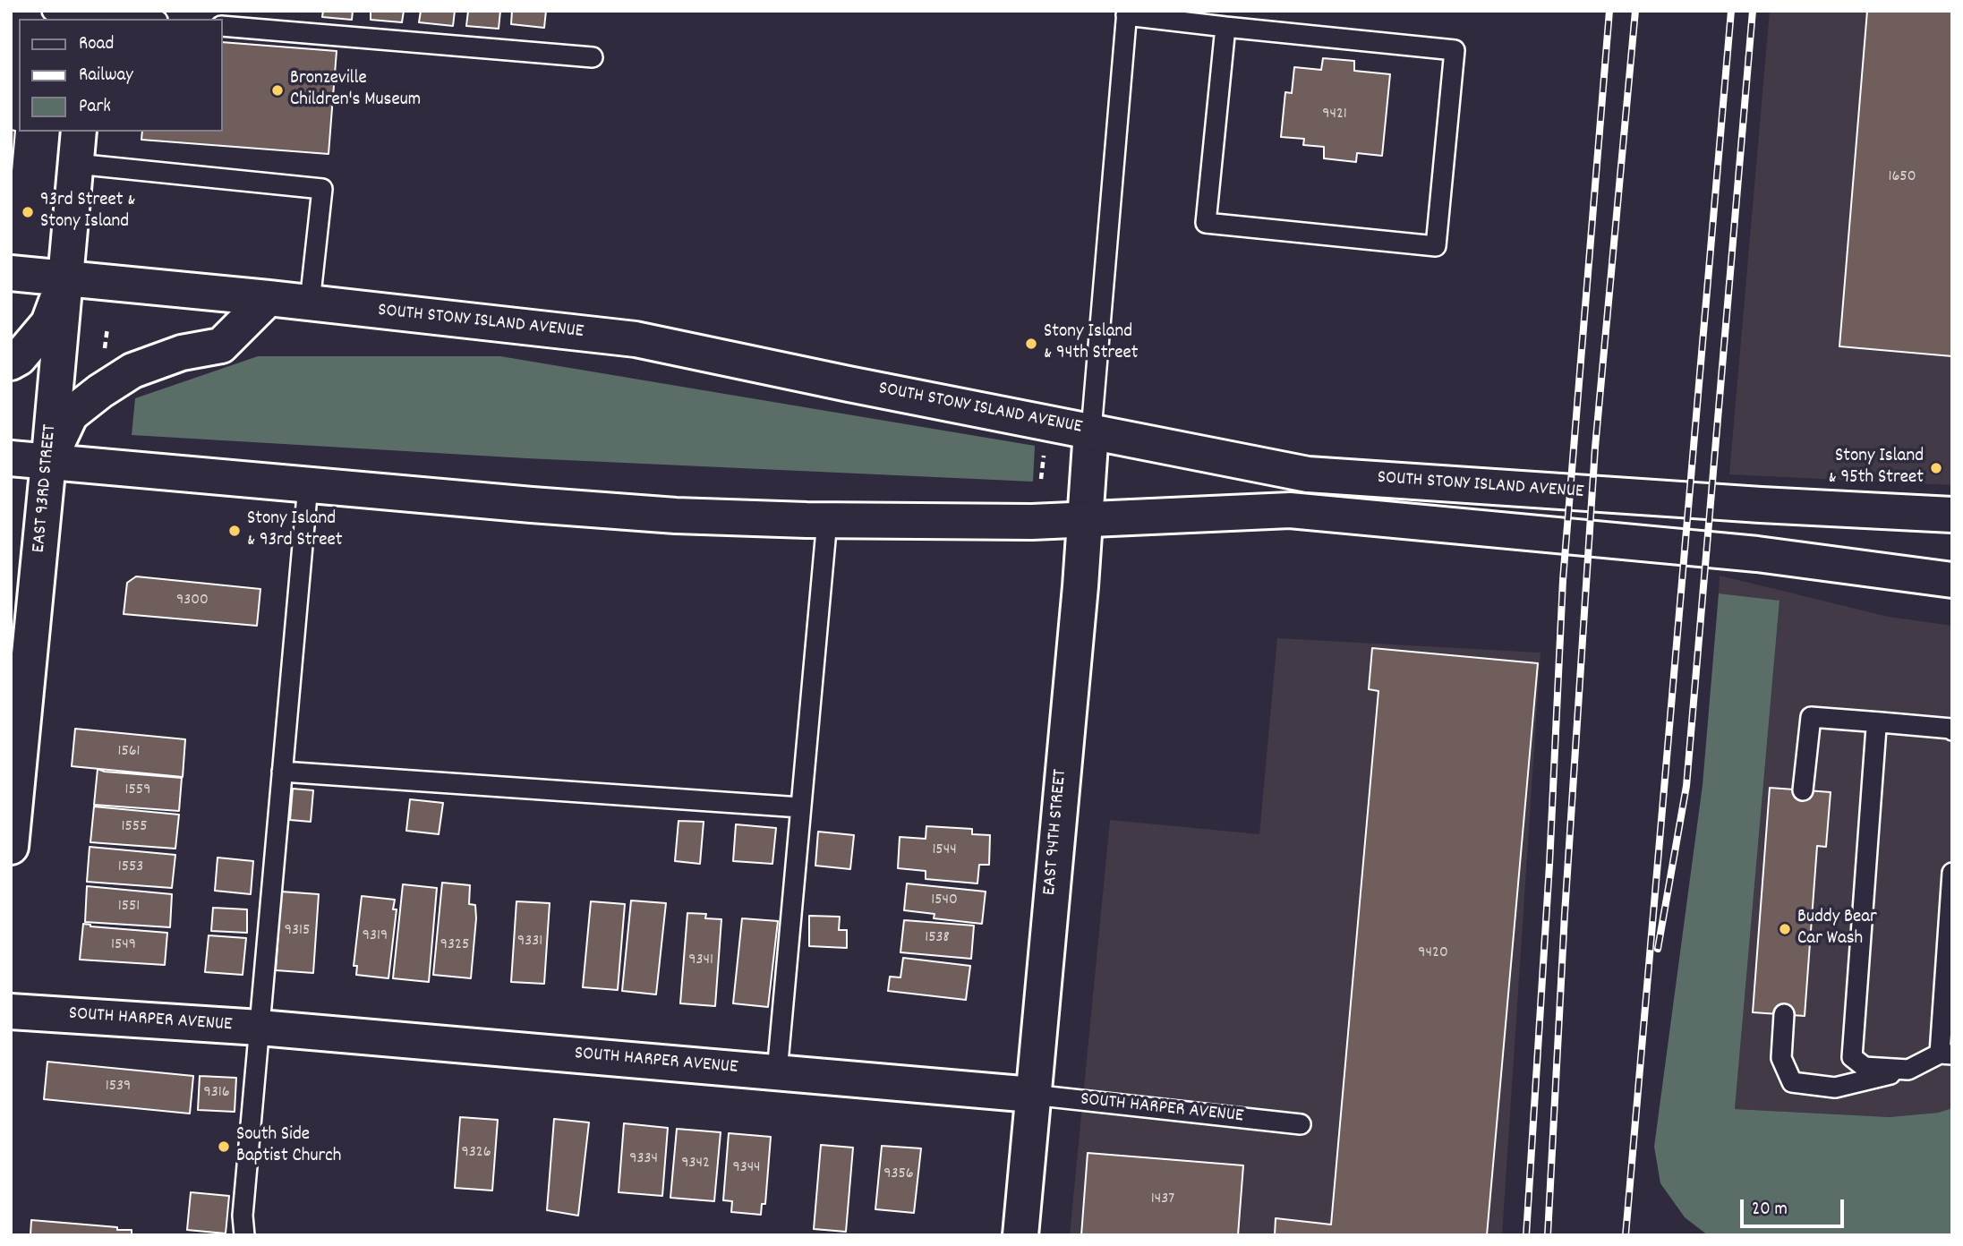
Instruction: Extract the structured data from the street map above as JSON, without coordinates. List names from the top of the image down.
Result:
{
  "streets": {
    "main road": [
      "SOUTH STONY ISLAND AVENUE",
      "EAST 93RD STREET",
      "EAST 94TH STREET",
      "SOUTH HARPER AVENUE"
    ]
  },
  "crossings": [
    ["SOUTH STONY ISLAND AVENUE", "EAST 93RD STREET"],
    ["SOUTH STONY ISLAND AVENUE", "EAST 94TH STREET"],
    ["EAST 94TH STREET", "SOUTH HARPER AVENUE"]
  ],
  "places": [
    "Bronzeville Children's Museum",
    "93rd Street & Stony Island",
    "Stony Island & 94th Street",
    "Stony Island & 95th Street",
    "Stony Island & 93rd Street",
    "Buddy Bear Car Wash",
    "South Side Baptist Church"
  ],
  "house_numbers": [
    "9421",
    "1650",
    "9300",
    "1561",
    "1559",
    "1555",
    "1544",
    "1553",
    "1540",
    "1551",
    "9315",
    "9319",
    "1538",
    "9331",
    "1549",
    "9325",
    "9420",
    "9341",
    "1539",
    "9316",
    "9326",
    "9334",
    "9342",
    "9344",
    "9356",
    "1437"
  ],
  "legend": ["Road", "Railway", "Park"],
  "scale_bar": "20 m"
}
